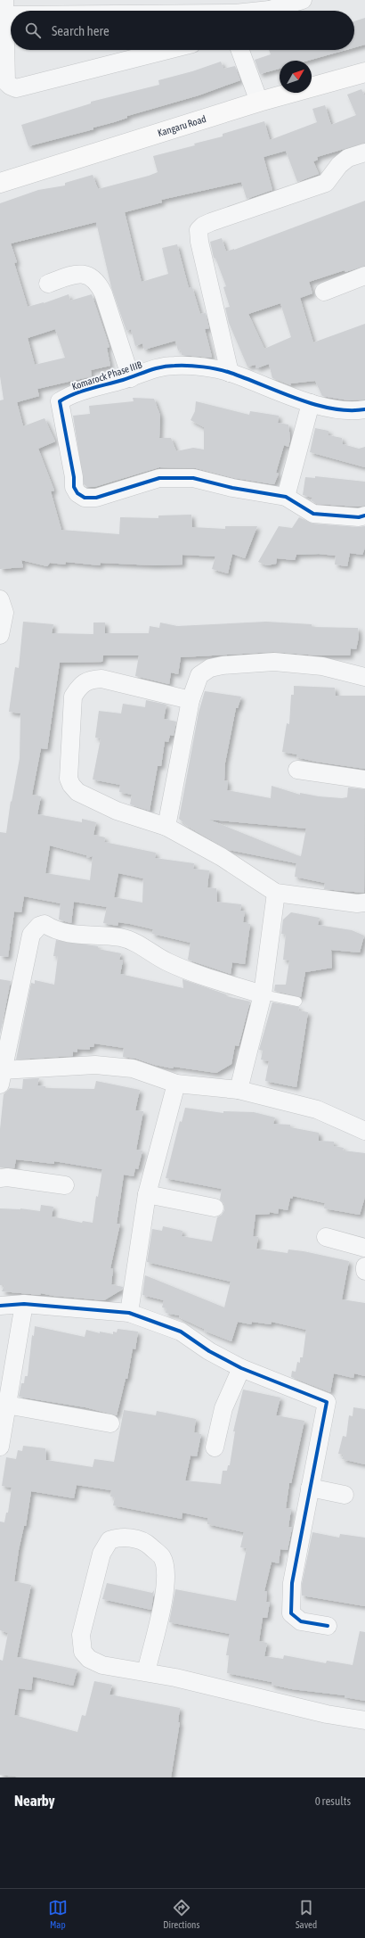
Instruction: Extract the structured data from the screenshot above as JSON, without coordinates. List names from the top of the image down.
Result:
{
  "streets": {
    "street": ["Kangaru Road", "Komarock Phase IIIB"]
  },
  "north": "top right",
  "page": {
    "search": "Search here",
    "heading": ["Nearby", "0 results"],
    "nav": ["Map", "Directions", "Saved"]
  }
}
